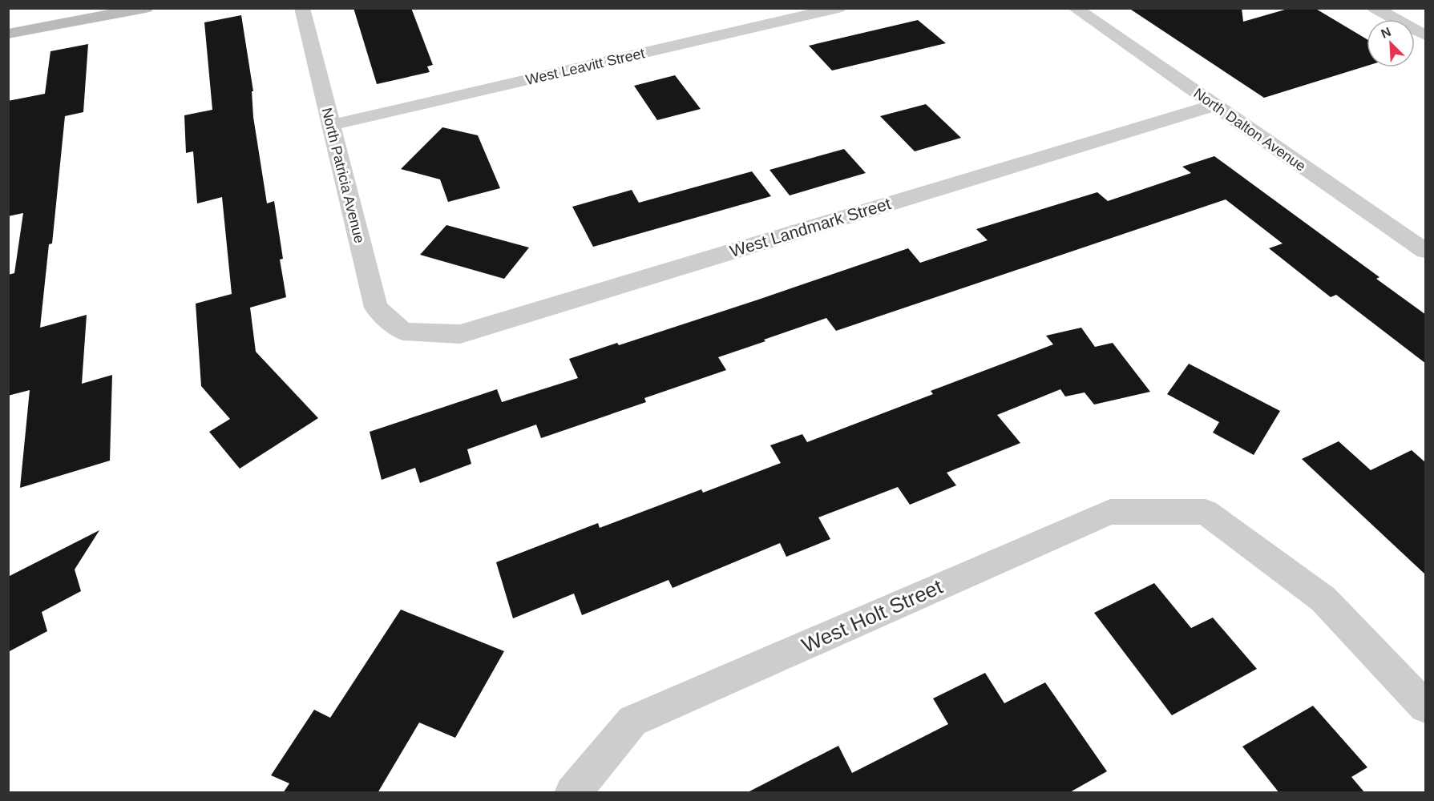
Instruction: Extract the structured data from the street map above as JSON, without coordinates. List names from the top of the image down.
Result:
{
  "streets": {
    "street": [
      "West Leavitt Street",
      "North Dalton Avenue",
      "North Patricia Avenue",
      "West Landmark Street",
      "West Holt Street"
    ]
  },
  "crossings": [
    ["West Leavitt Street", "North Patricia Avenue"],
    ["North Dalton Avenue", "West Landmark Street"],
    ["North Patricia Avenue", "West Landmark Street"]
  ],
  "north": "top left"
}
